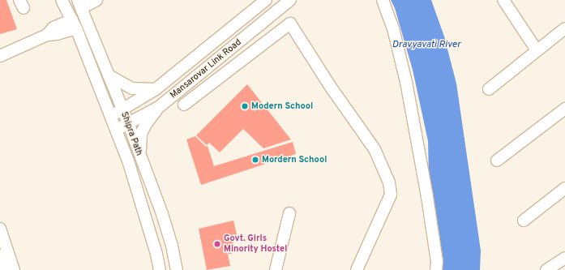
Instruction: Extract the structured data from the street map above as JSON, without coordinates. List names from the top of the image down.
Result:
{
  "streets": {
    "street": ["Mansarovar Link Road", "Shipra Path"]
  },
  "crossings": [
    ["Mansarovar Link Road", "Shipra Path"]
  ],
  "water": ["Dravyavati River"],
  "places": ["Modern School", "Mordern School", "Govt. Girls Minority Hostel"]
}
